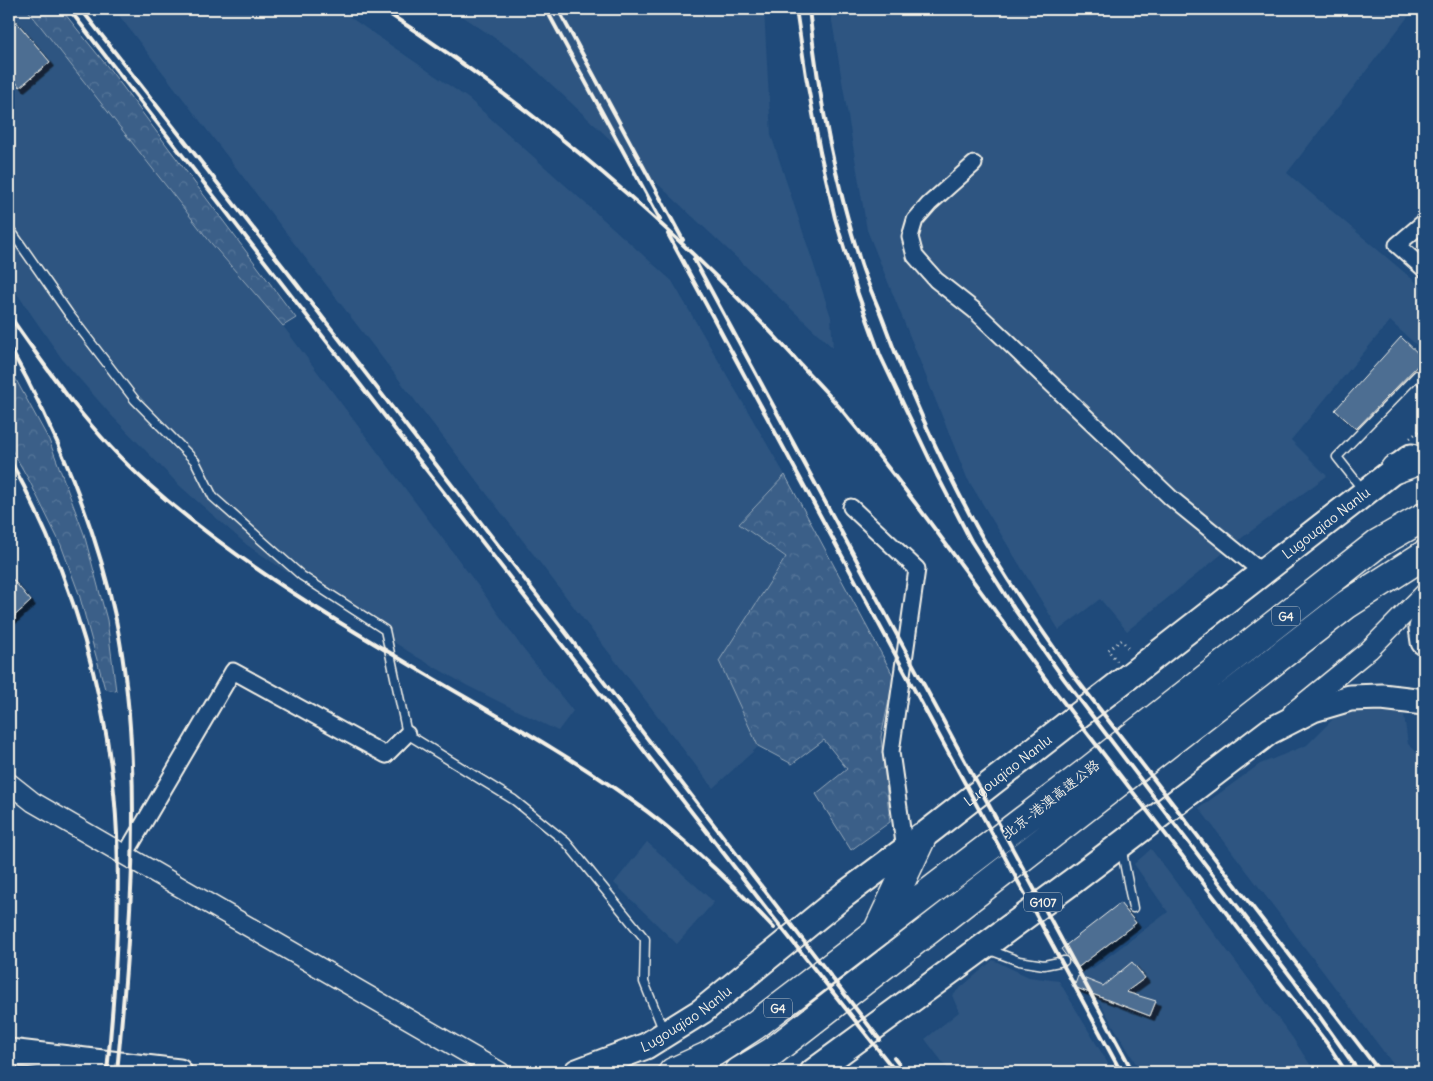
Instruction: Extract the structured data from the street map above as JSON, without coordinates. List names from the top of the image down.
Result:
{
  "streets": {
    "highway": [
      "Lugouqiao Nanlu",
      "G4",
      "北京-港澳高速公路",
      "G107"
    ]
  }
}
